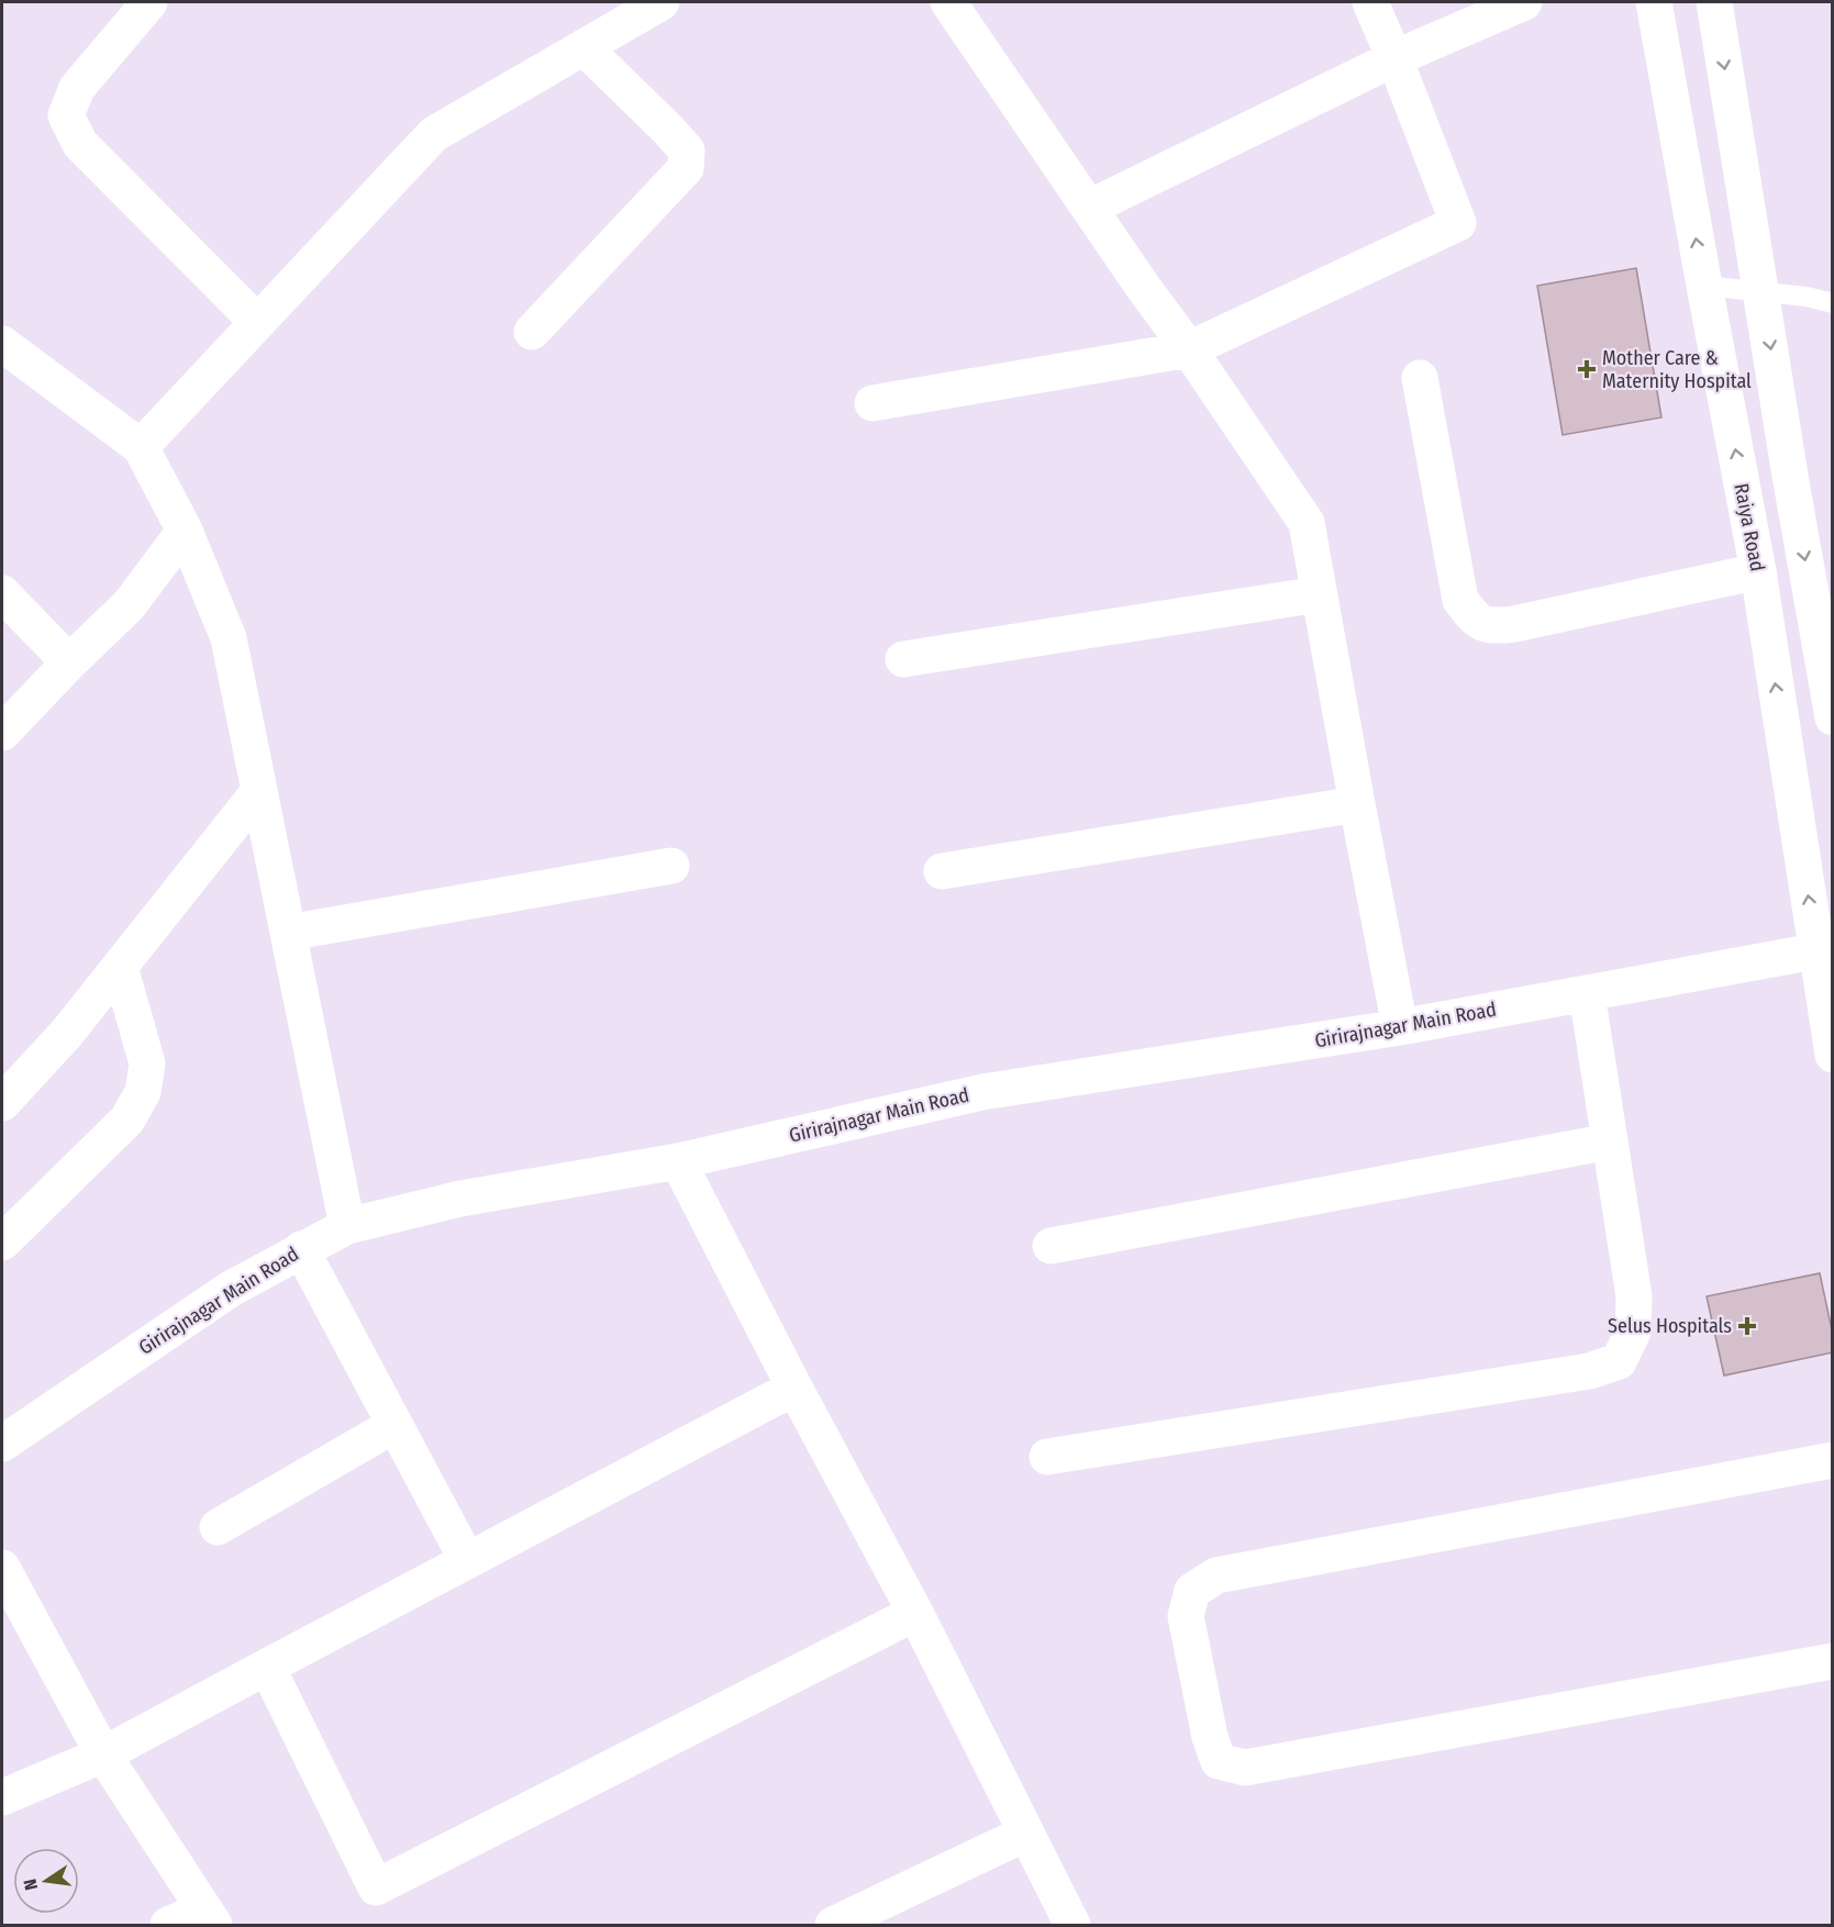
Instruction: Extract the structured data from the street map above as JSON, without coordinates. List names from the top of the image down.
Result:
{
  "streets": {
    "street": ["Raiya Road", "Girirajnagar Main Road"]
  },
  "crossings": [
    ["Raiya Road", "Girirajnagar Main Road"]
  ],
  "places": {
    "health": ["Mother Care & Maternity Hospital", "Selus Hospitals"]
  },
  "north": "left"
}
